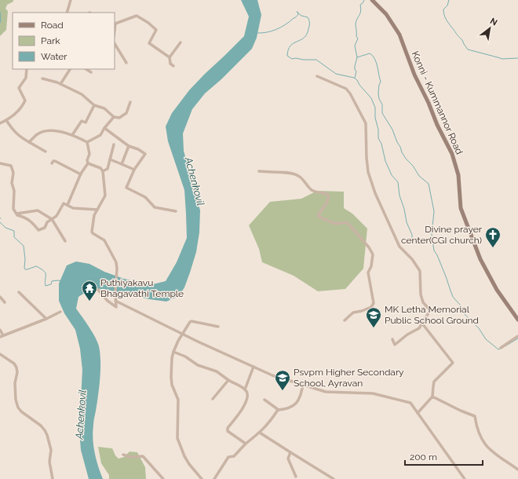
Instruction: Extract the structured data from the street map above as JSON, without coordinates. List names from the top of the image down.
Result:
{
  "streets": {
    "main road": ["Konni - Kummannor Road"]
  },
  "water": ["Achenkovil"],
  "places": {
    "church": ["Divine prayer center(CGI church)"],
    "temple": ["Puthiyakavu Bhagavathi Temple"],
    "school or university": ["MK Letha Memorial Public School Ground", "Psvpm Higher Secondary School, Ayravan"]
  },
  "legend": ["Road", "Park", "Water"],
  "scale_bar": "200 m",
  "north": "top right"
}
